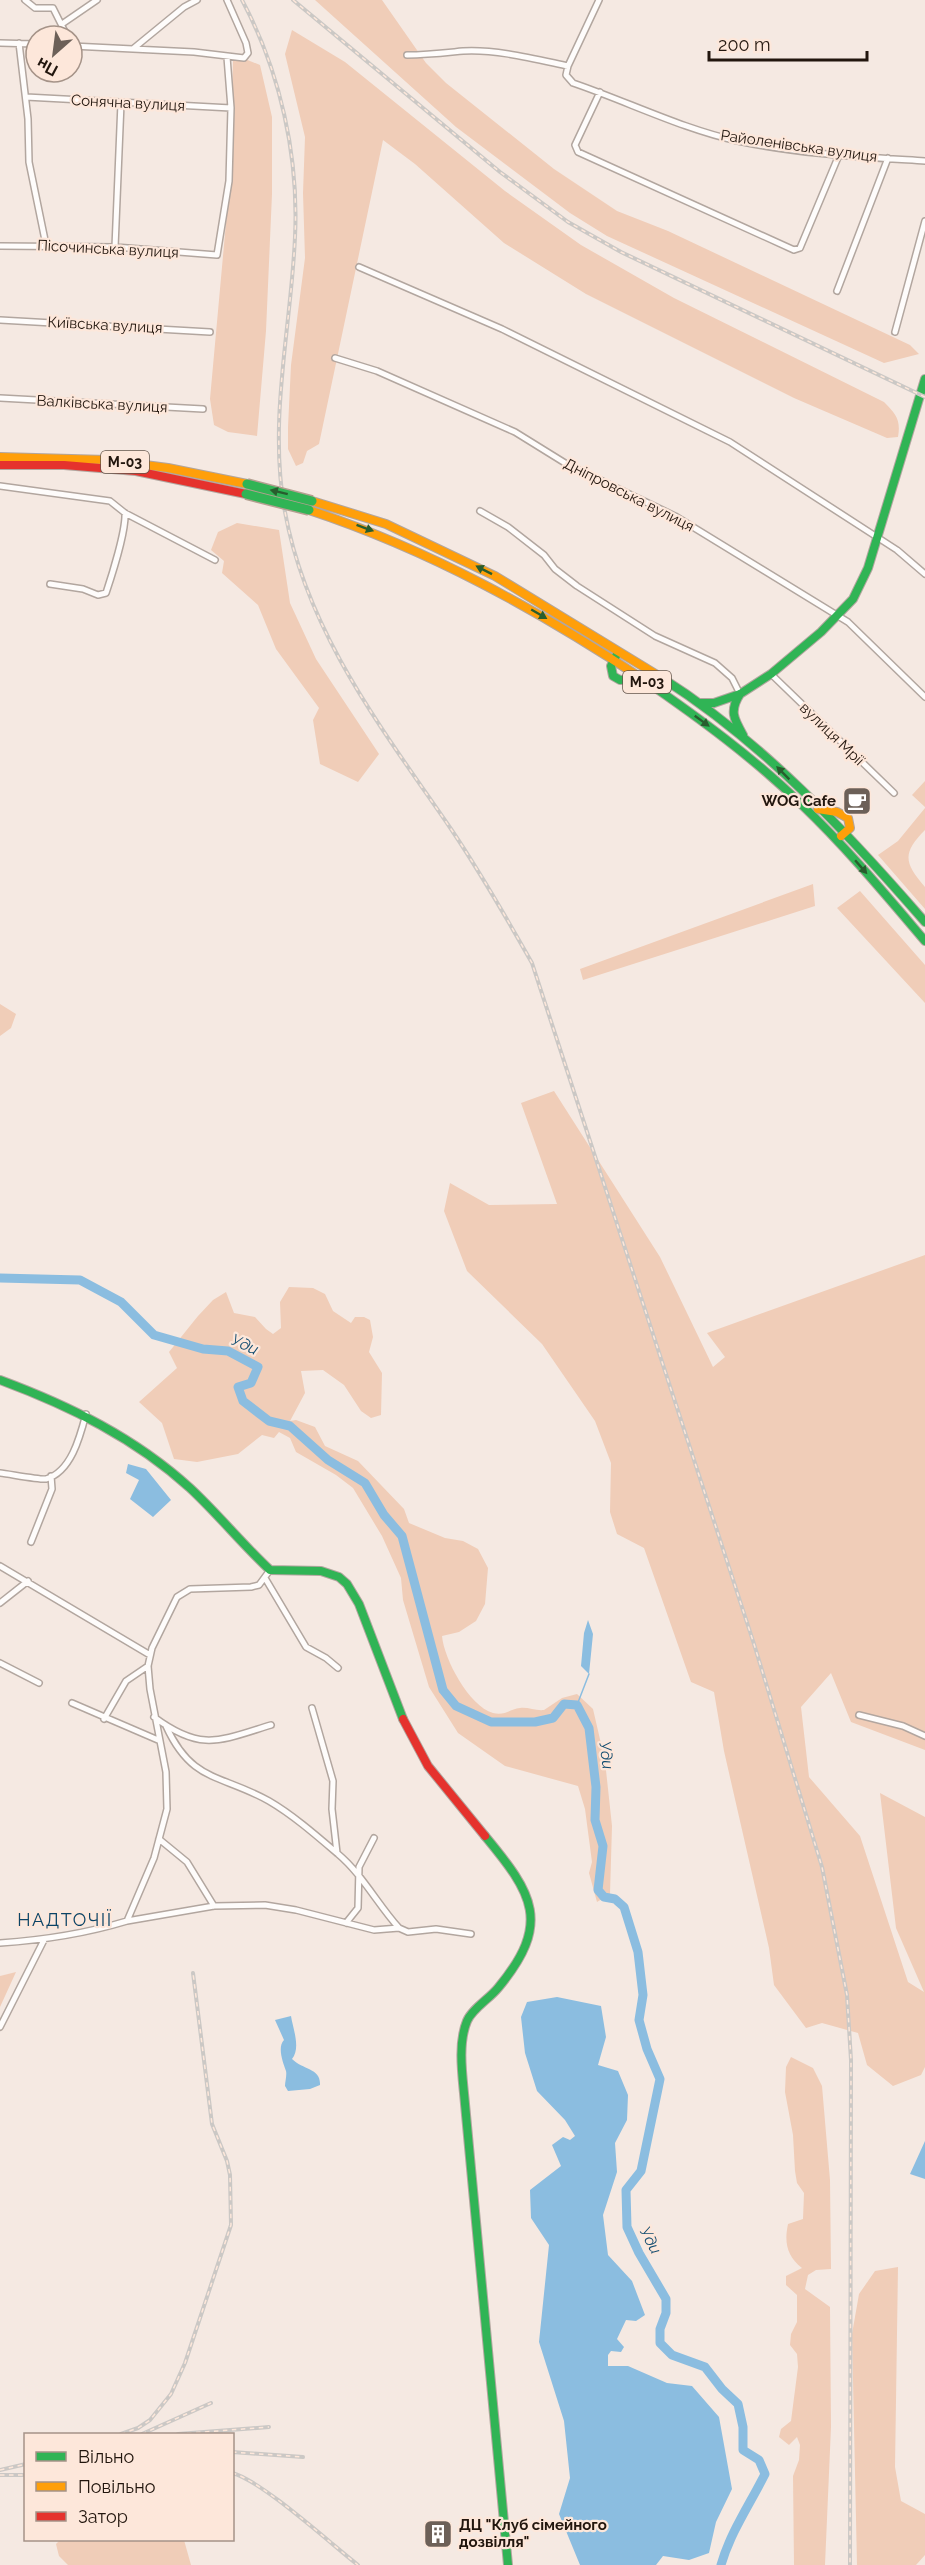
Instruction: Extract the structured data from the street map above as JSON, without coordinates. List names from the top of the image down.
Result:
{
  "streets": {
    "main road": ["М-03"],
    "street": [
      "Сонячна вулиця",
      "Райоленівська вулиця",
      "Пісочинська вулиця",
      "Київська вулиця",
      "Валківська вулиця",
      "Дніпровська вулиця",
      "вулиця Мрії"
    ]
  },
  "crossings": [
    ["Сонячна вулиця", "Пісочинська вулиця"]
  ],
  "districts": ["НАДТОЧІЇ"],
  "water": ["Уди"],
  "places": {
    "cafe": ["WOG Cafe"],
    "building": ["ДЦ \"Клуб сімейного дозвілля\""]
  },
  "legend": ["Вільно", "Повільно", "Затор"],
  "scale_bar": "200 m",
  "north": "bottom left"
}
